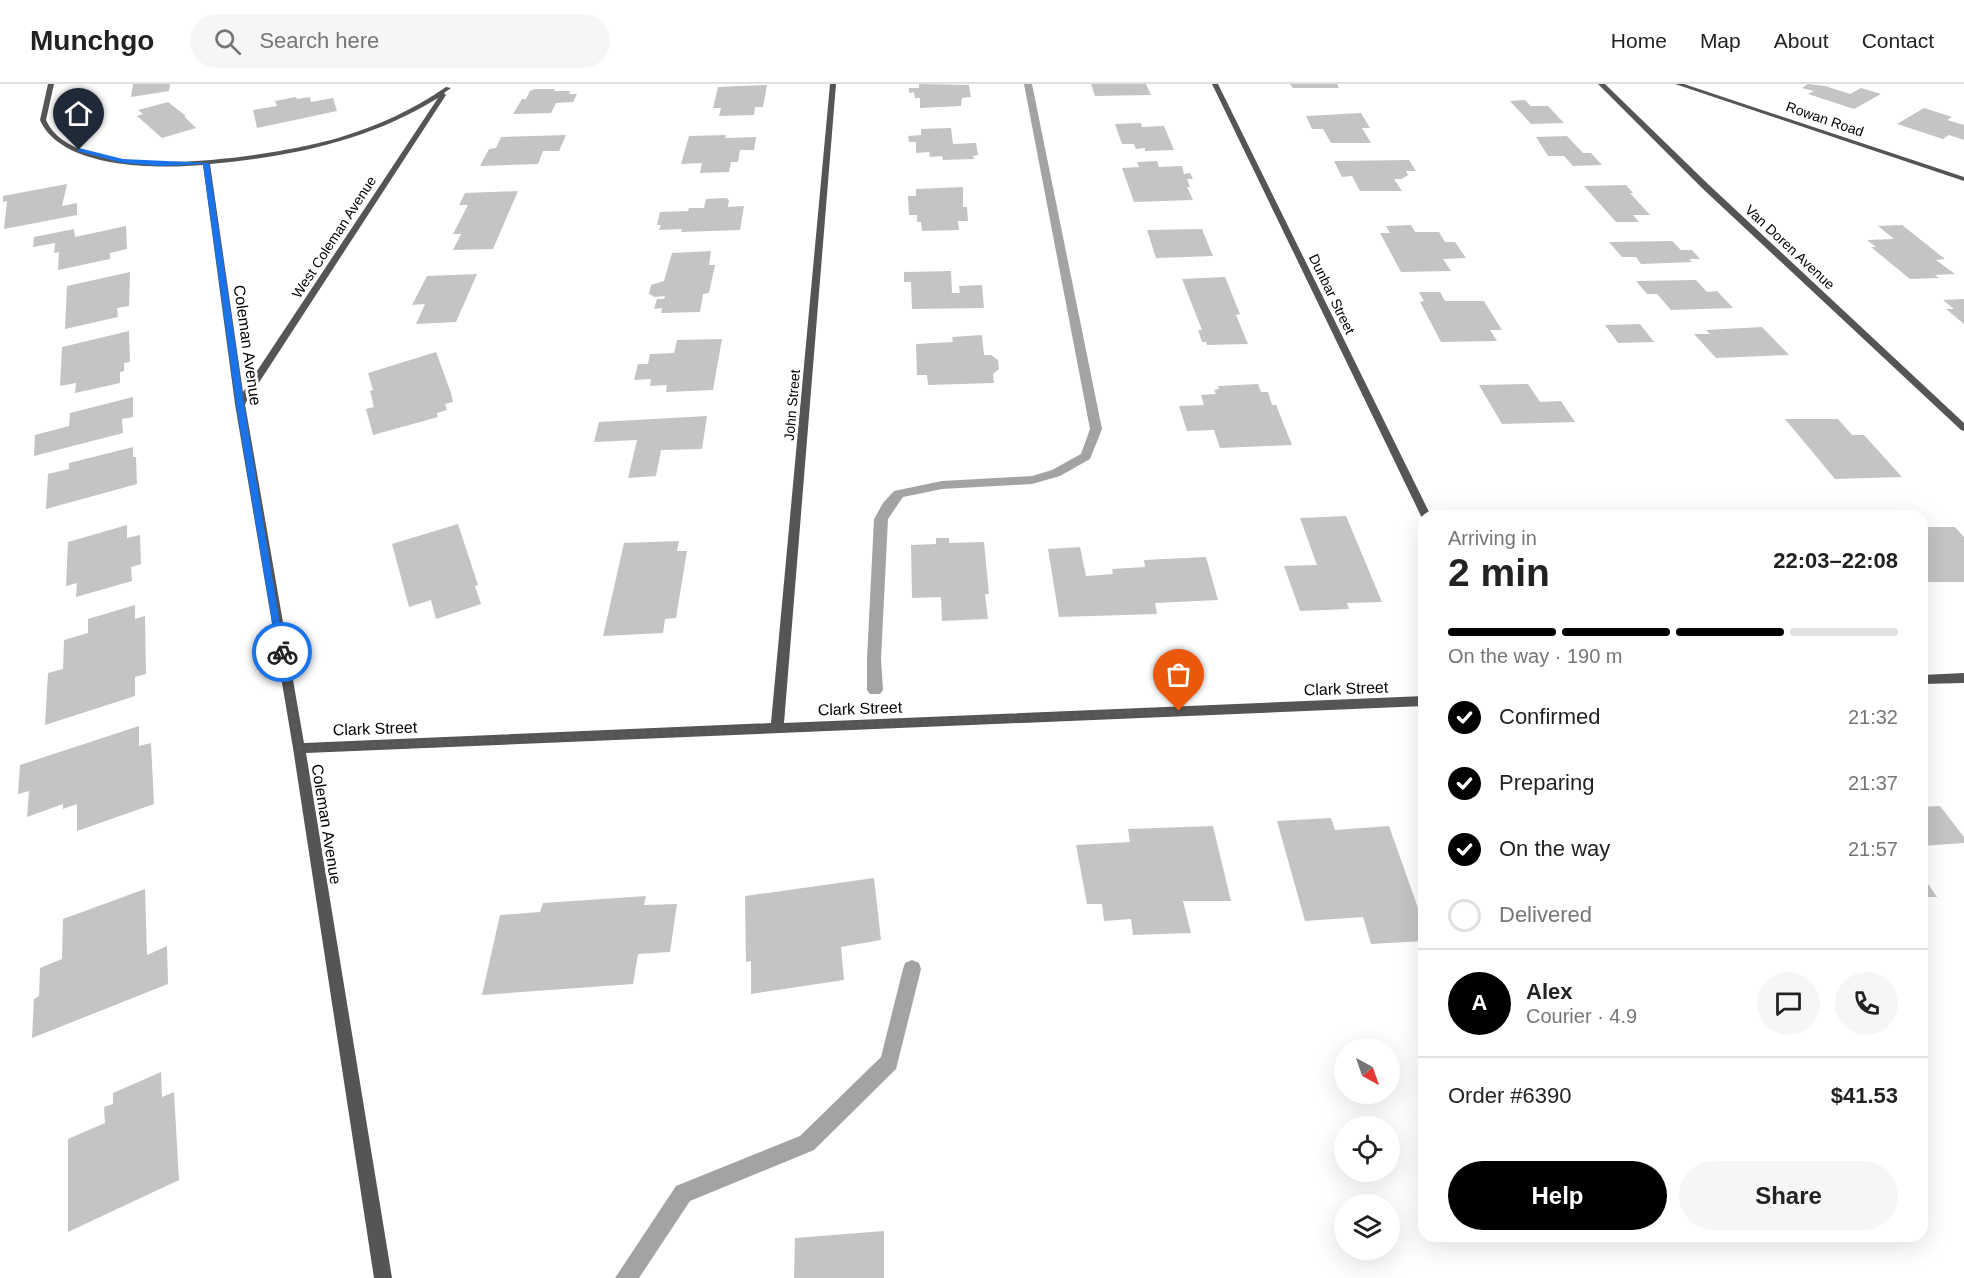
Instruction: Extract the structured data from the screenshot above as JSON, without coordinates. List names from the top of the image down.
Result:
{
  "streets": {
    "street": [
      "Rowan Road",
      "West Coleman Avenue",
      "Van Doren Avenue",
      "Dunbar Street",
      "Coleman Avenue",
      "John Street",
      "Clark Street"
    ]
  },
  "crossings": [
    ["West Coleman Avenue", "Coleman Avenue"],
    ["Coleman Avenue", "Clark Street"],
    ["John Street", "Clark Street"]
  ],
  "north": "bottom right",
  "page": {
    "header": "Munchgo",
    "search": "Search here",
    "nav": [
      "Home",
      "Map",
      "About",
      "Contact"
    ],
    "heading": ["2 min", "Arriving in", "22:03–22:08"],
    "panel": [
      "Alex",
      "Courier · 4.9",
      "Order #6390",
      "$41.53"
    ],
    "bar": "On the way · 190 m",
    "list": [
      ["Confirmed", "21:32"],
      ["Preparing", "21:37"],
      ["On the way", "21:57"],
      "Delivered"
    ],
    "round": "A",
    "buttons": ["Help", "Share"]
  }
}
